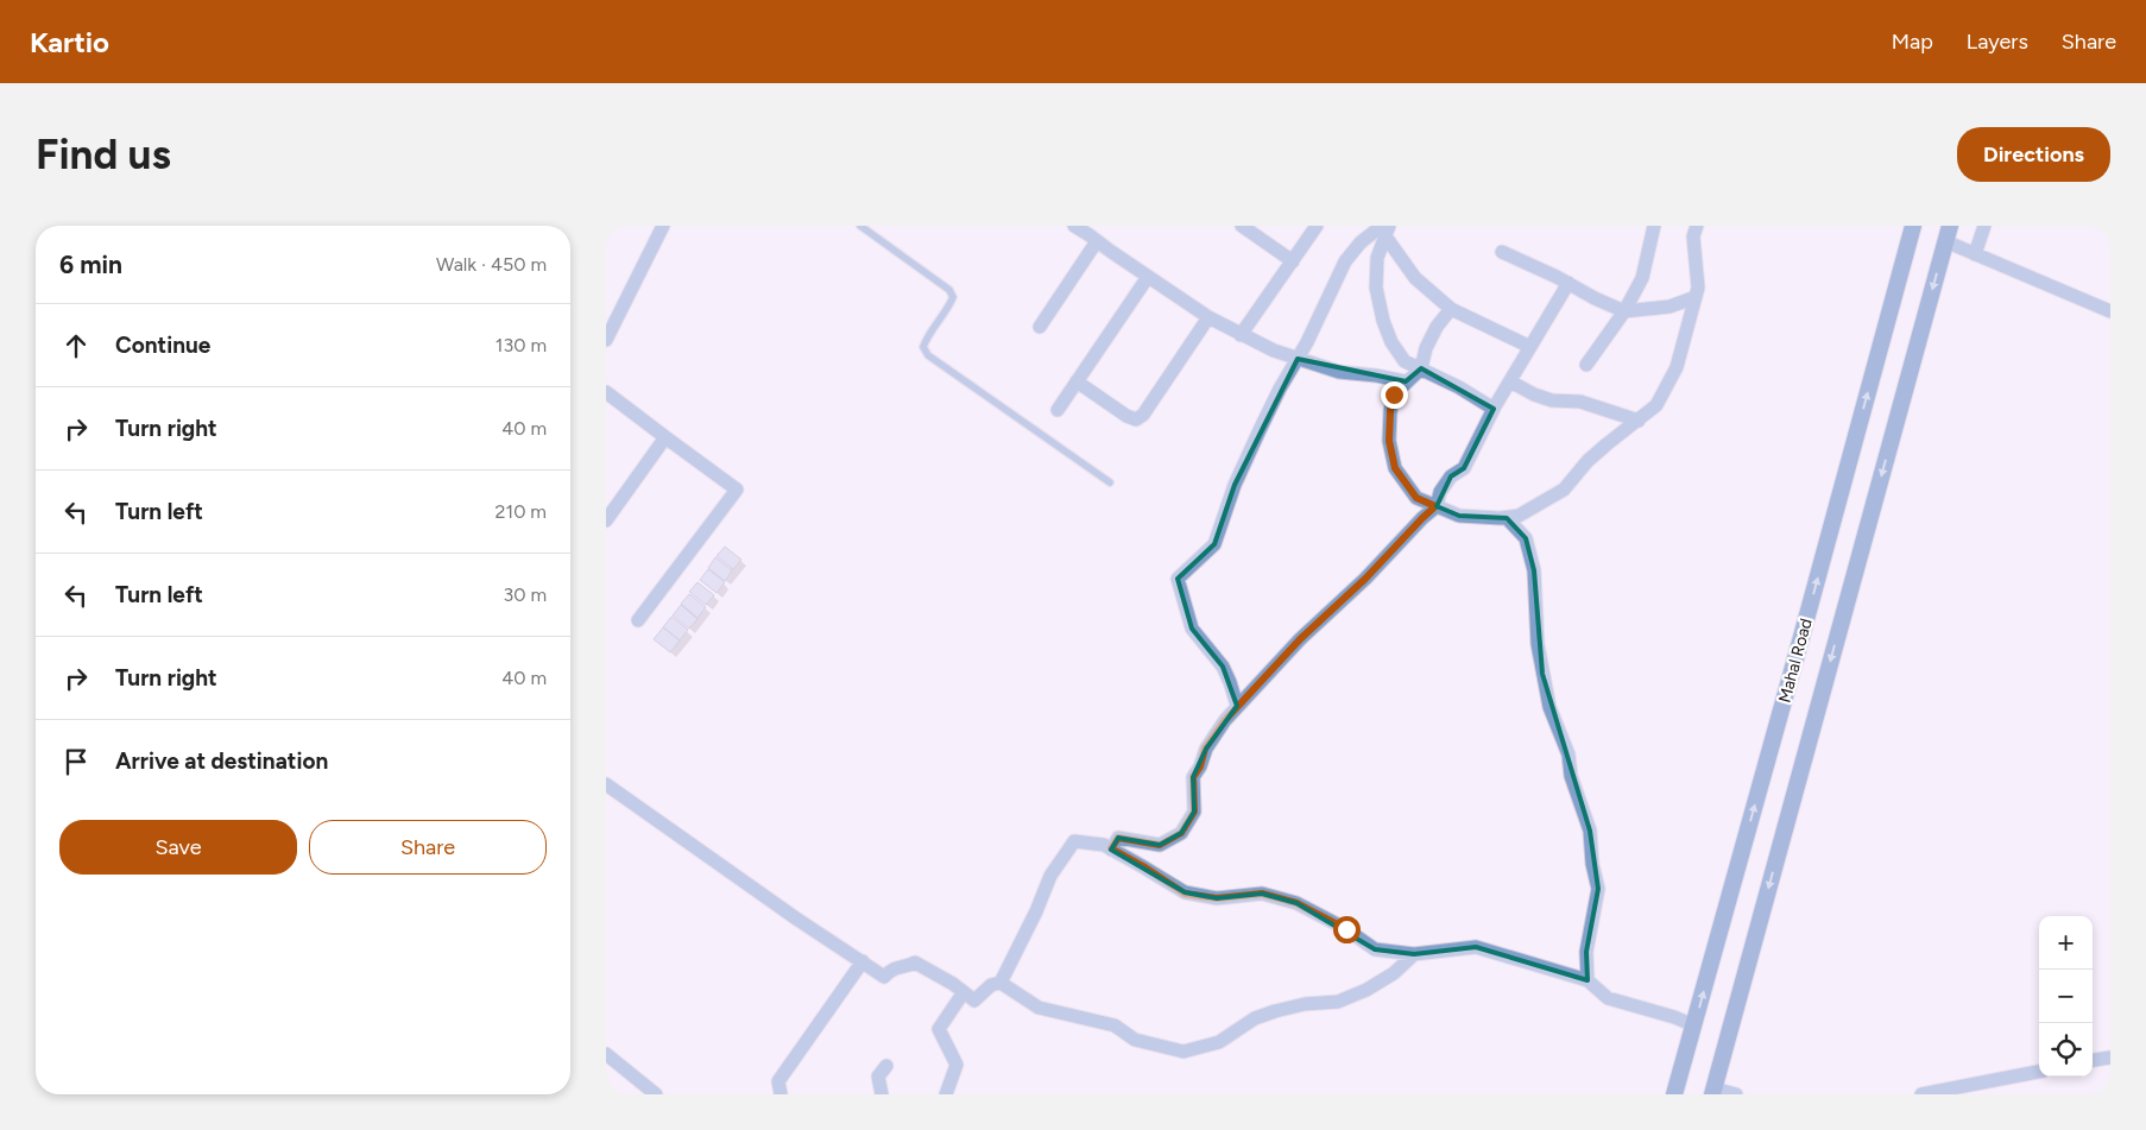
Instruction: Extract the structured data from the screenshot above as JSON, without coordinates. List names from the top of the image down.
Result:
{
  "streets": {
    "main road": ["Mahal Road"]
  },
  "page": {
    "header": "Kartio",
    "nav": ["Map", "Layers", "Share"],
    "buttons": [
      "Directions",
      ["Save", "Share"]
    ],
    "title": "Find us",
    "heading": ["6 min", "Walk · 450 m"],
    "list": [
      ["Continue", "130 m"],
      ["Turn right", "40 m"],
      ["Turn left", "210 m"],
      ["Turn left", "30 m"],
      ["Turn right", "40 m"],
      "Arrive at destination"
    ],
    "map_buttons": ["+", "−"]
  }
}
